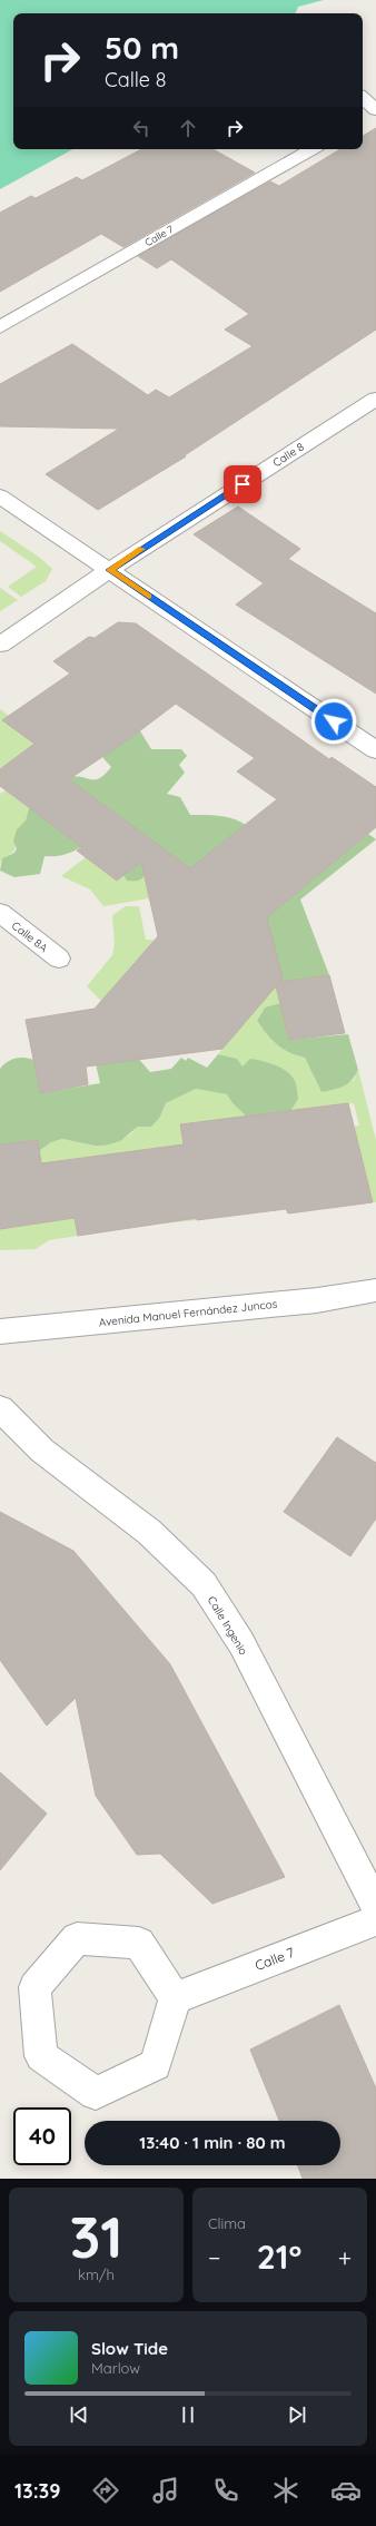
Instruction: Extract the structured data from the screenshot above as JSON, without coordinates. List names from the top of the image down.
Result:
{
  "streets": {
    "street": [
      "Calle 7",
      "Calle 8",
      "Calle 8A",
      "Avenida Manuel Fernández Juncos",
      "Calle Ingenio"
    ]
  },
  "page": {
    "turn": ["50 m", "Calle 8"],
    "limit": "40",
    "trip": "13:40 · 1 min · 80 m",
    "tile": [
      ["31", "km/h"],
      "Clima"
    ],
    "heat": ["−", "21°", "+"],
    "song": ["Slow Tide", "Marlow"],
    "tabs": "13:39"
  }
}
